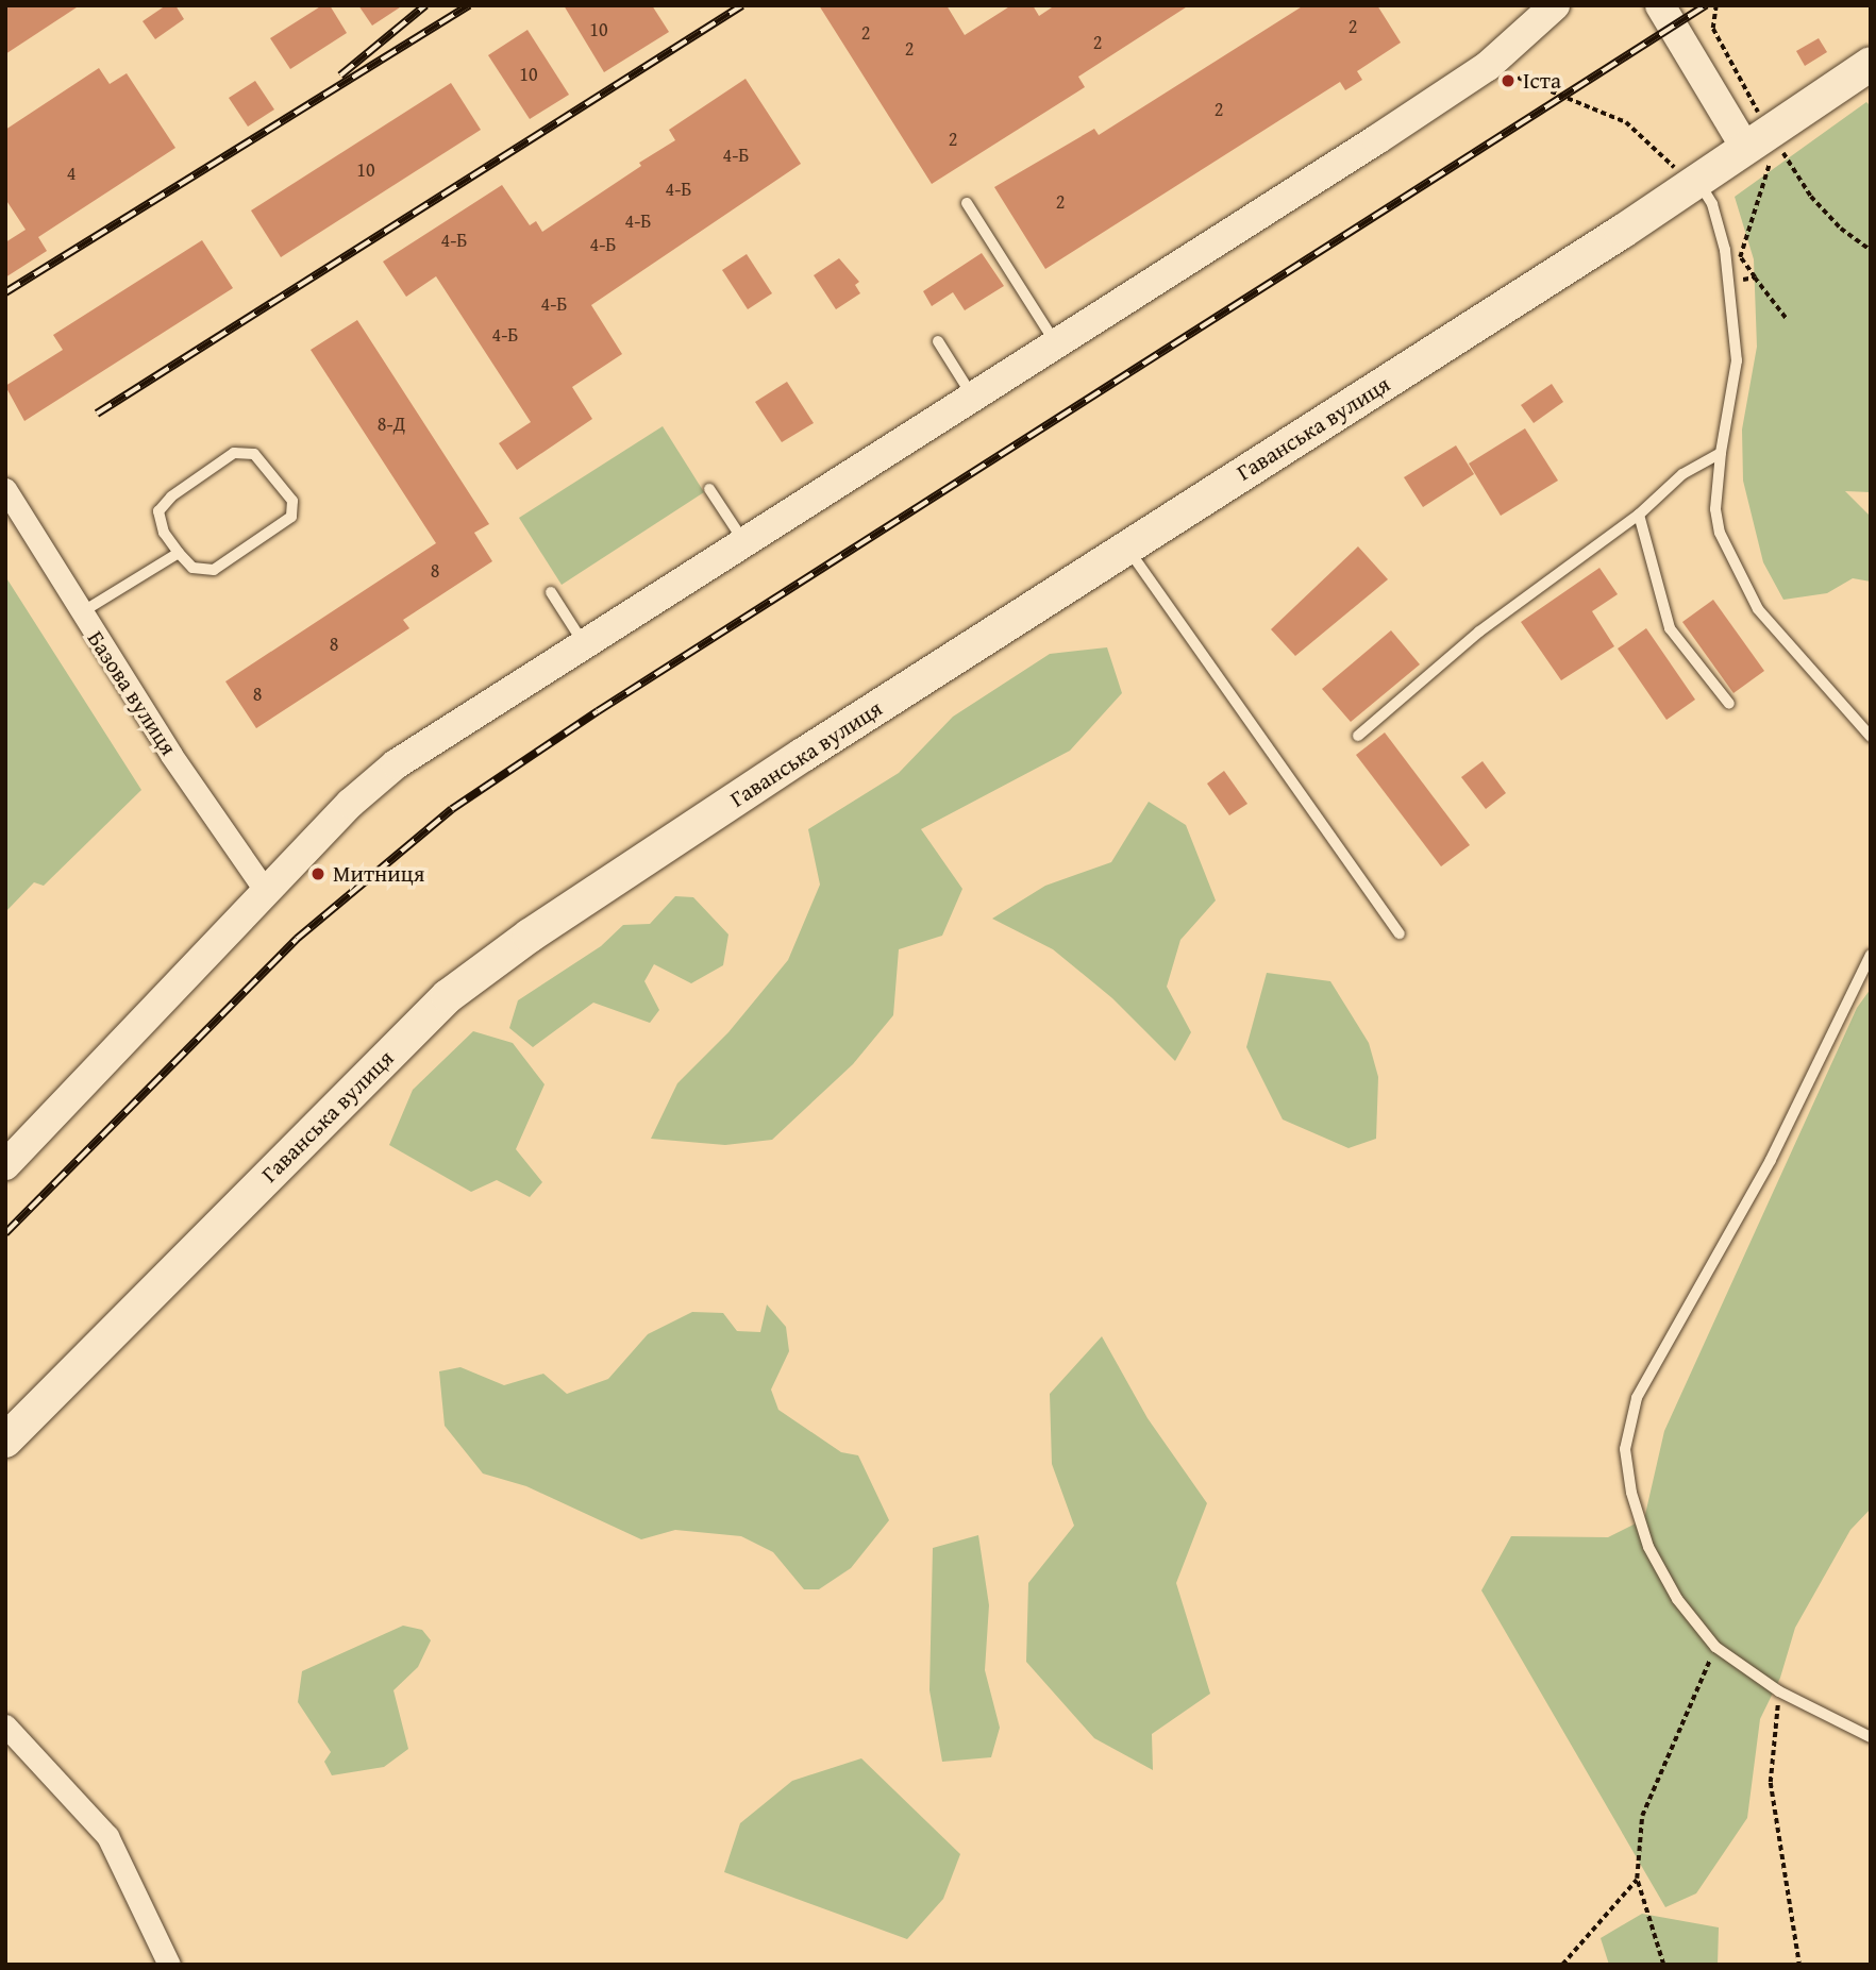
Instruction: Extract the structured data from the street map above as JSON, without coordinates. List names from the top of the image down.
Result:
{
  "streets": {
    "main road": ["Гаванська вулиця"],
    "street": ["Базова вулиця"]
  },
  "places": ["Іста", "Митниця"],
  "house_numbers": [
    "2",
    "10",
    "2",
    "2",
    "2",
    "10",
    "2",
    "2",
    "4-Б",
    "10",
    "4",
    "4-Б",
    "2",
    "4-Б",
    "4-Б",
    "4-Б",
    "4-Б",
    "4-Б",
    "8-Д",
    "8",
    "8",
    "8"
  ]
}
